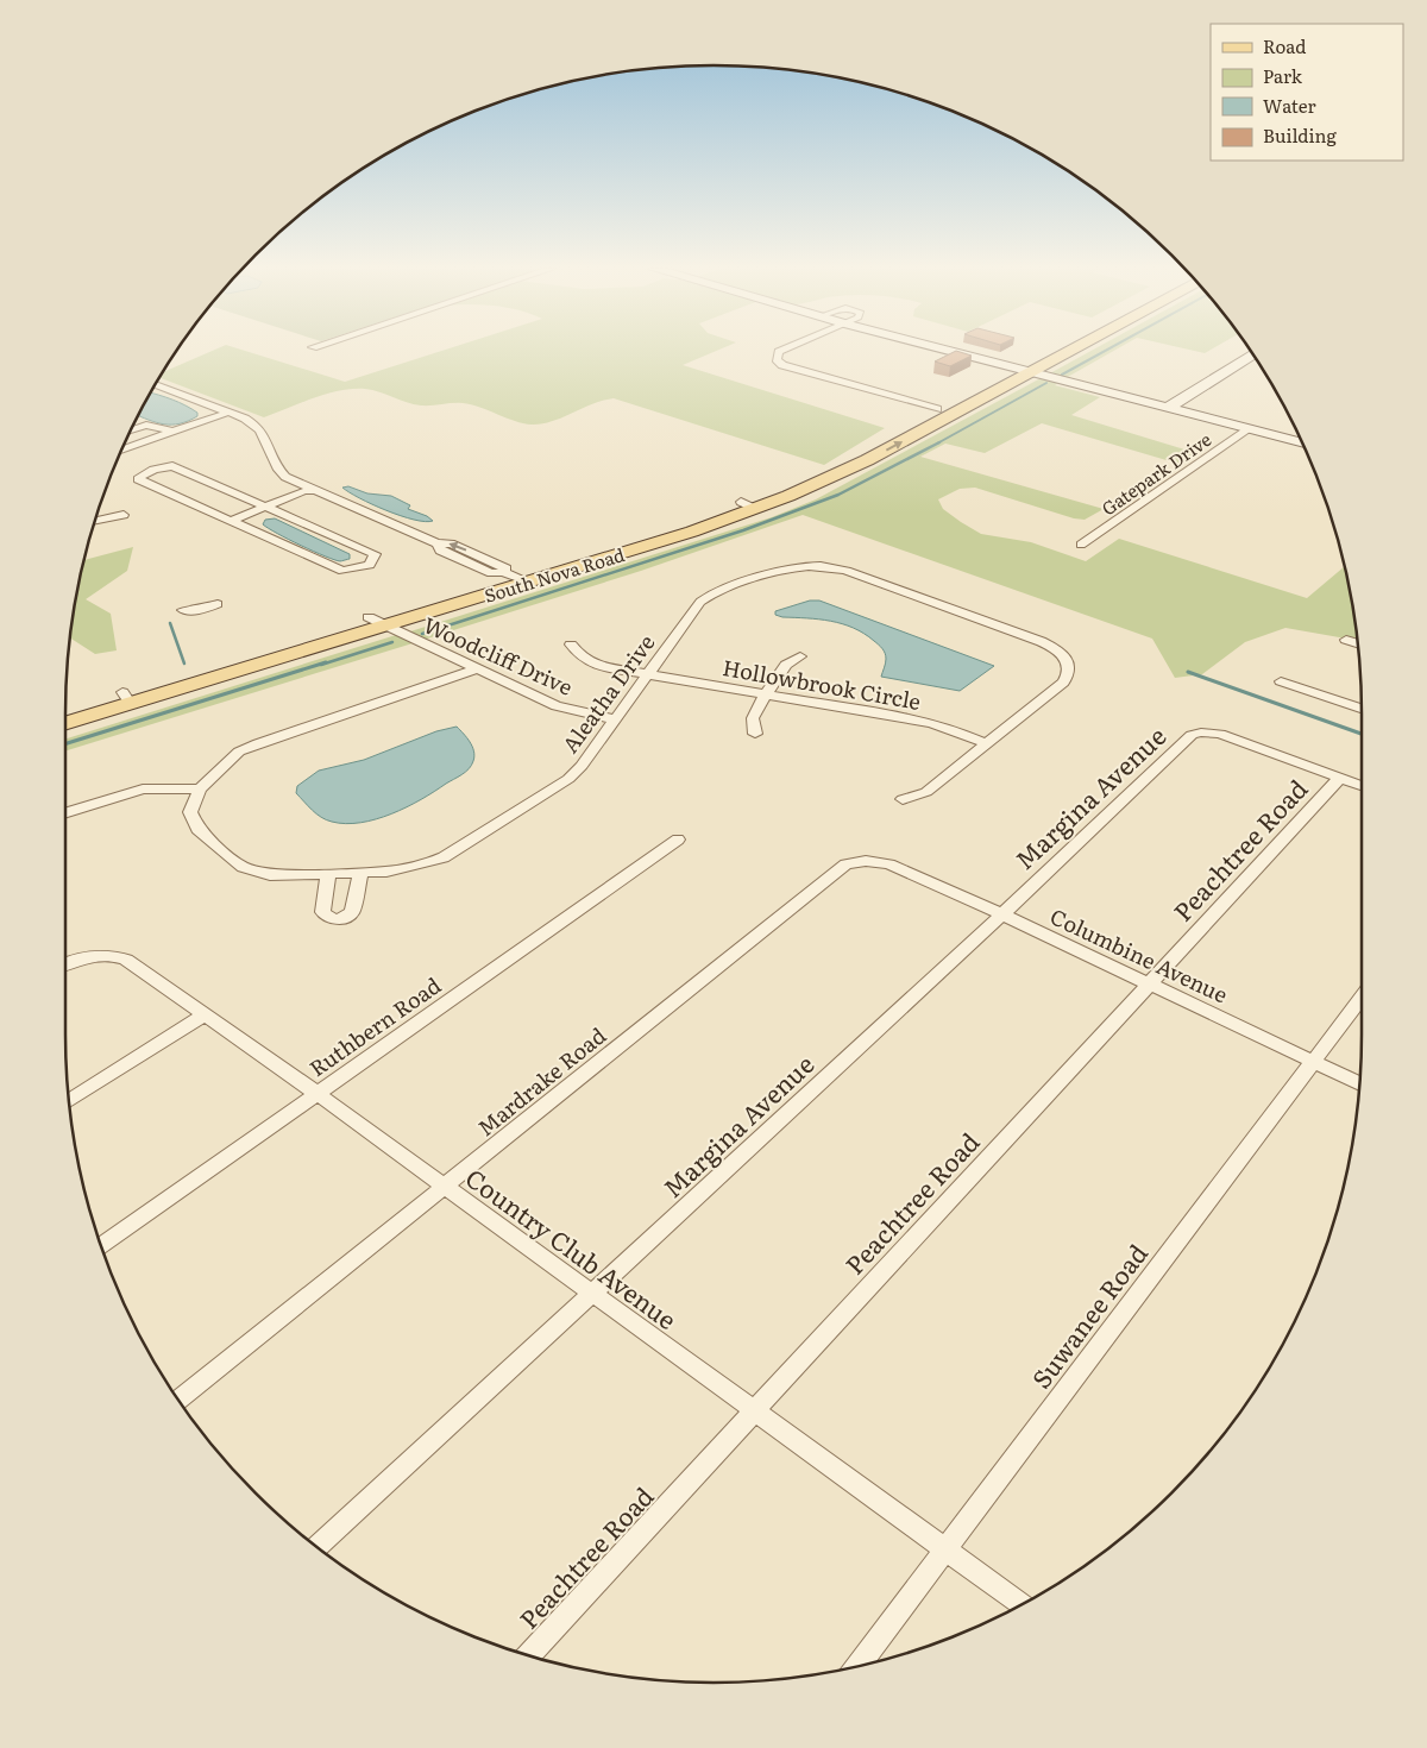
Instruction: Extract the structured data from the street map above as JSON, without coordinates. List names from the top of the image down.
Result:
{
  "streets": {
    "main road": ["South Nova Road"],
    "street": [
      "Gatepark Drive",
      "Woodcliff Drive",
      "Hollowbrook Circle",
      "Aleatha Drive",
      "Margina Avenue",
      "Peachtree Road",
      "Columbine Avenue",
      "Ruthbern Road",
      "Mardrake Road",
      "Country Club Avenue",
      "Suwanee Road"
    ]
  },
  "crossings": [
    ["South Nova Road", "Woodcliff Drive"],
    ["Woodcliff Drive", "Aleatha Drive"],
    ["Hollowbrook Circle", "Aleatha Drive"],
    ["Margina Avenue", "Peachtree Road"],
    ["Margina Avenue", "Columbine Avenue"],
    ["Margina Avenue", "Country Club Avenue"],
    ["Peachtree Road", "Columbine Avenue"],
    ["Peachtree Road", "Country Club Avenue"],
    ["Columbine Avenue", "Mardrake Road"],
    ["Columbine Avenue", "Suwanee Road"],
    ["Ruthbern Road", "Country Club Avenue"],
    ["Mardrake Road", "Country Club Avenue"],
    ["Country Club Avenue", "Suwanee Road"]
  ],
  "legend": [
    "Road",
    "Park",
    "Water",
    "Building"
  ]
}
